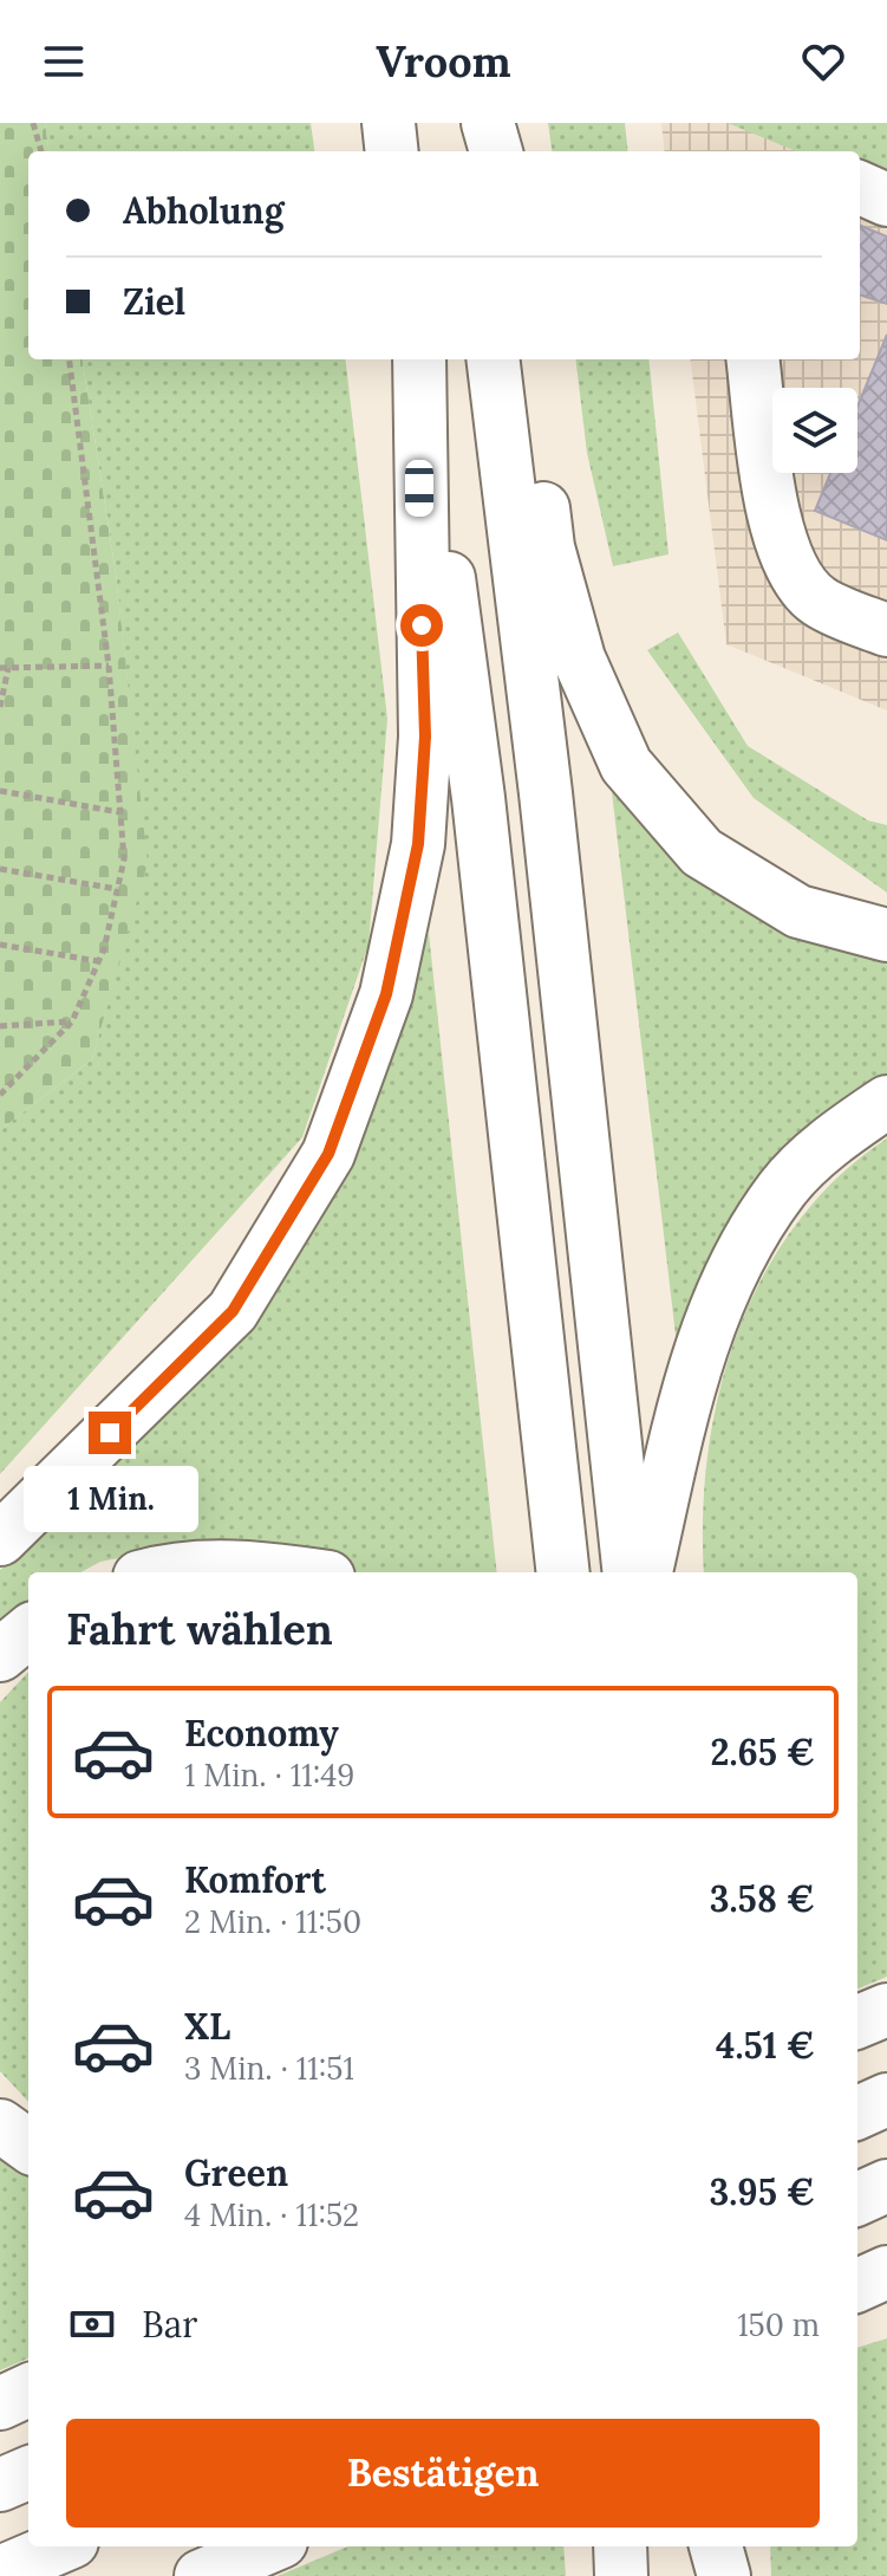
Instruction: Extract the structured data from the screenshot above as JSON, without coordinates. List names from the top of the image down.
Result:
{
  "page": {
    "header": "Vroom",
    "banner": ["Abholung", "Ziel"],
    "bubble": "1 Min.",
    "heading": "Fahrt wählen",
    "list": [
      {
        "name": "Economy",
        "note": "1 Min. · 11:49",
        "value": "2.65 €"
      },
      {
        "name": "Komfort",
        "note": "2 Min. · 11:50",
        "value": "3.58 €"
      },
      {
        "name": "XL",
        "note": "3 Min. · 11:51",
        "value": "4.51 €"
      },
      {
        "name": "Green",
        "note": "4 Min. · 11:52",
        "value": "3.95 €"
      }
    ],
    "pay": ["Bar", "150 m"],
    "buttons": "Bestätigen"
  }
}
